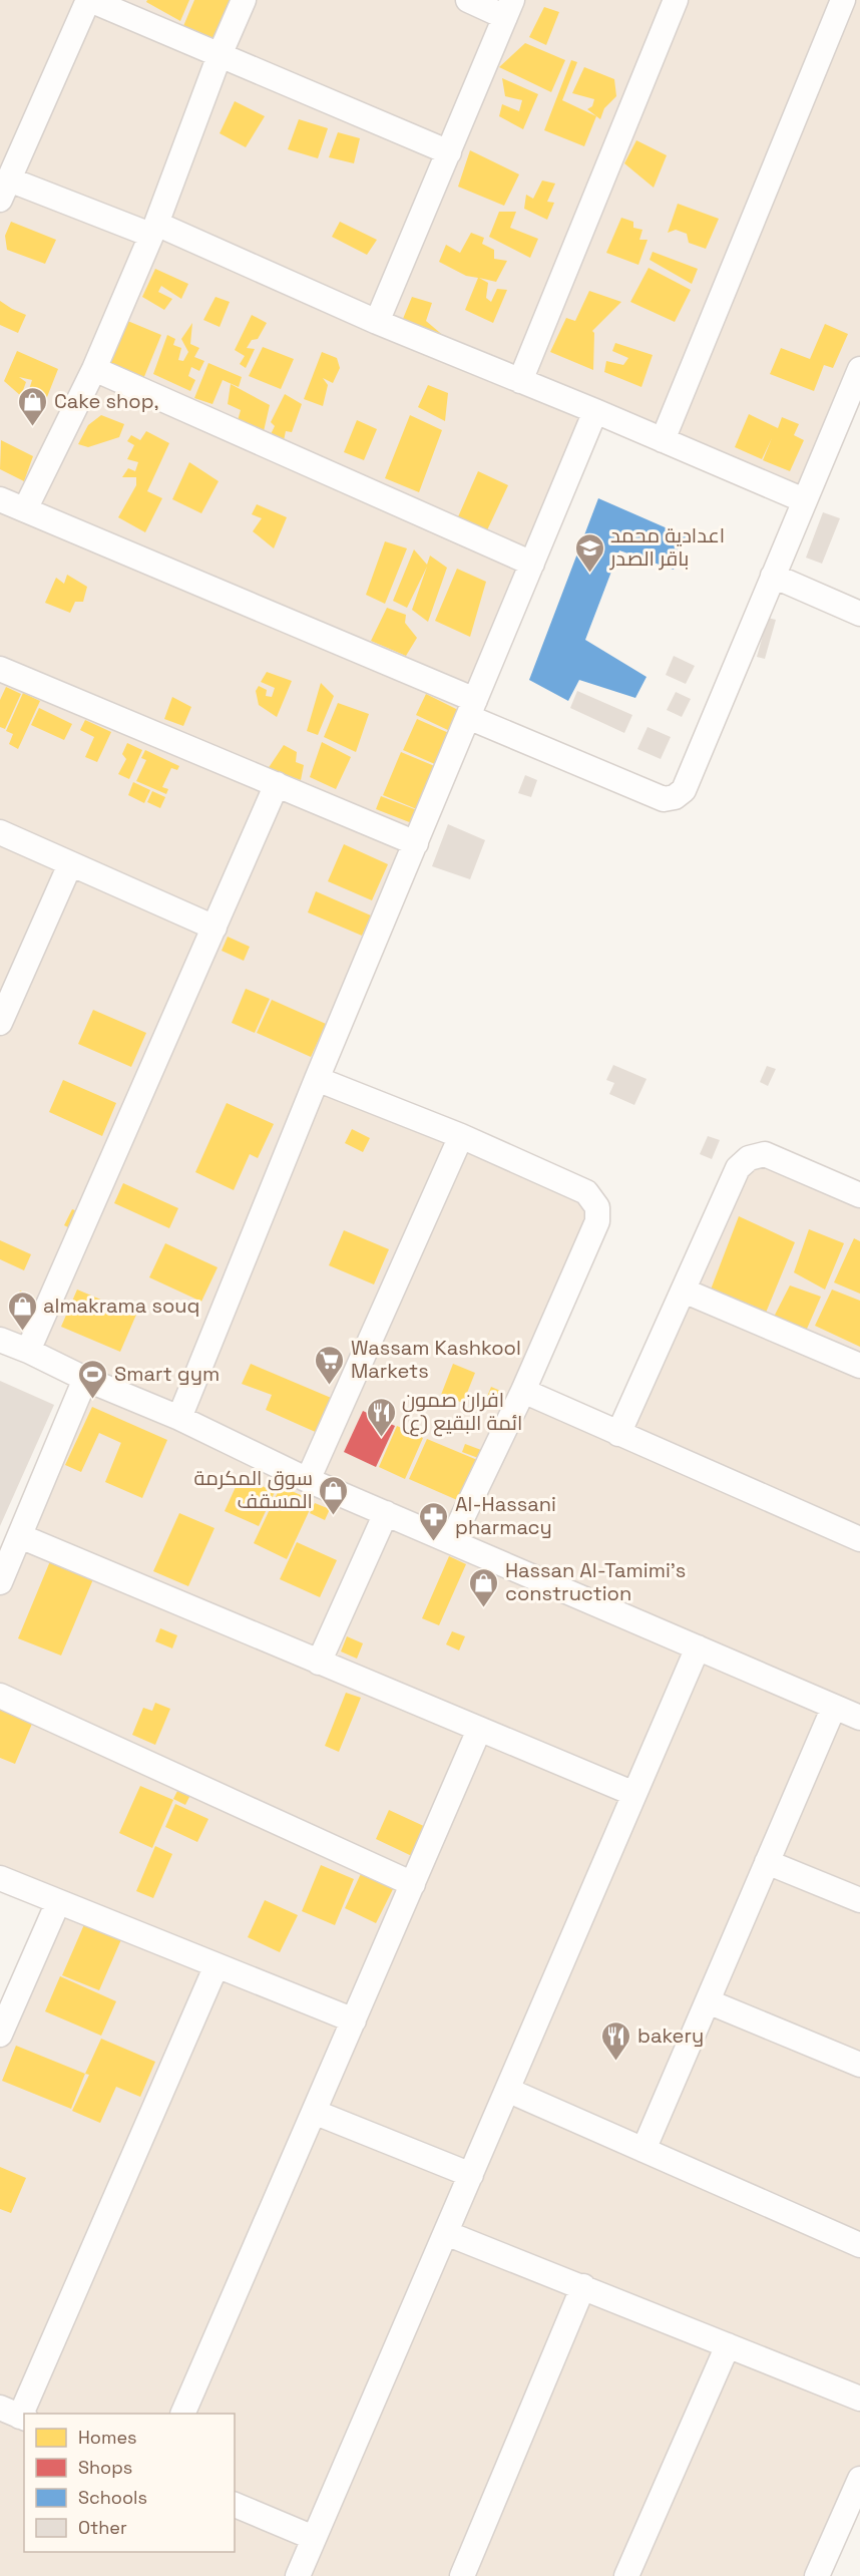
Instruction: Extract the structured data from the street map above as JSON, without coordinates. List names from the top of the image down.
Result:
{
  "places": {
    "shop": [
      "Cake shop,",
      "almakrama souq",
      "سوق المكرمة المسقف",
      "Hassan Al-Tamimi's construction"
    ],
    "school or university": ["اعدادية محمد باقر الصدر"],
    "supermarket": ["Wassam Kashkool Markets"],
    "sports": ["Smart gym"],
    "restaurant": ["افران صمون ائمة البقيع (ع)", "bakery"],
    "pharmacy": ["Al-Hassani pharmacy"]
  },
  "legend": [
    "Homes",
    "Shops",
    "Schools",
    "Other"
  ]
}
